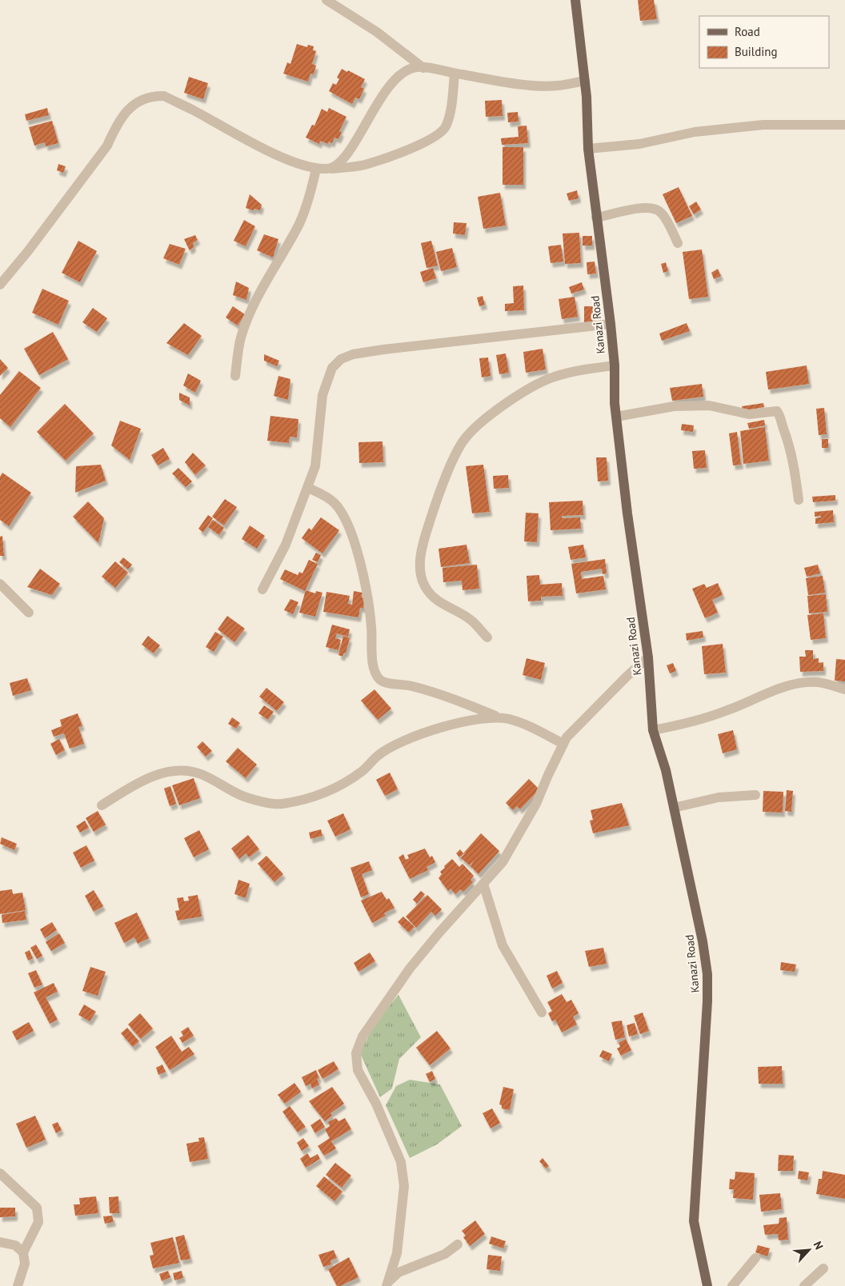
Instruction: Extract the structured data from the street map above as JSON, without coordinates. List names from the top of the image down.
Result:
{
  "streets": {
    "main road": ["Kanazi Road"]
  },
  "legend": ["Road", "Building"],
  "north": "top right"
}
